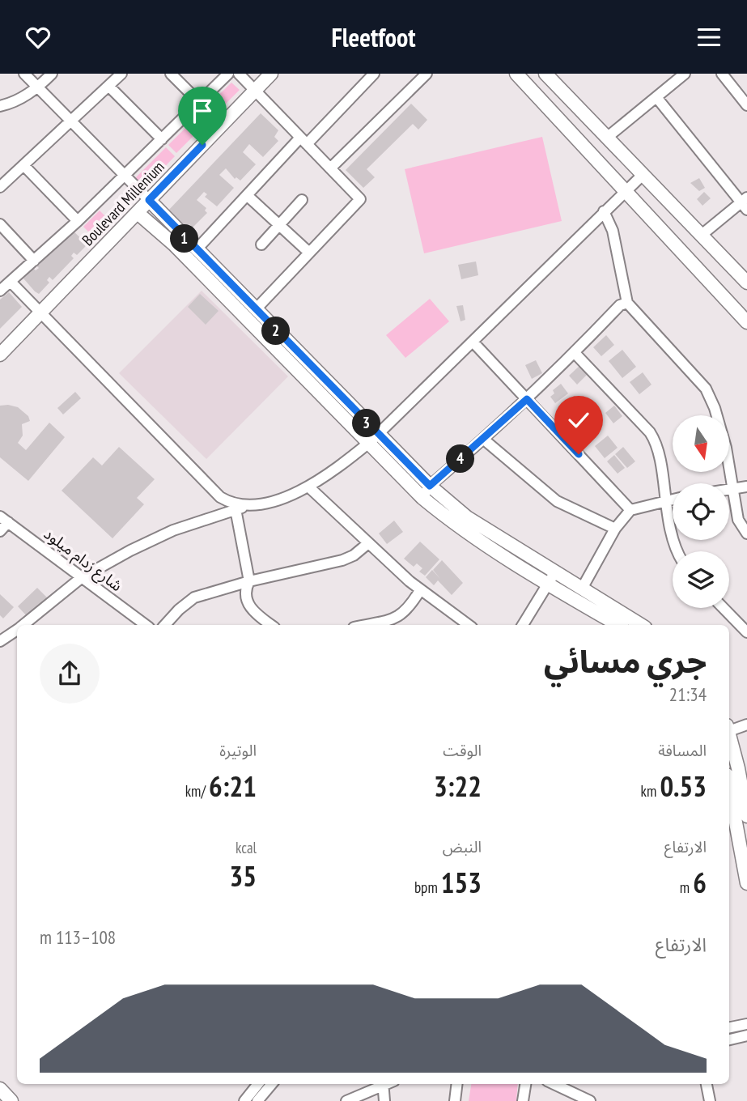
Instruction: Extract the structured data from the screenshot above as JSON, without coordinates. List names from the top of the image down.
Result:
{
  "streets": {
    "main road": ["Boulevard Millenium"],
    "street": ["شارع زدام ميلود"]
  },
  "north": "bottom",
  "page": {
    "header": "Fleetfoot",
    "pins": [
      "1",
      "2",
      "3",
      "4"
    ],
    "heading": ["جري مسائي", "21:34"],
    "stats": [
      ["المسافة", "0.53 km"],
      ["الوقت", "3:22"],
      ["الوتيرة", "6:21 /km"],
      ["الارتفاع", "6 m"],
      ["النبض", "153 bpm"],
      ["kcal", "35"]
    ],
    "chart": ["الارتفاع", "108–113 m"]
  }
}
